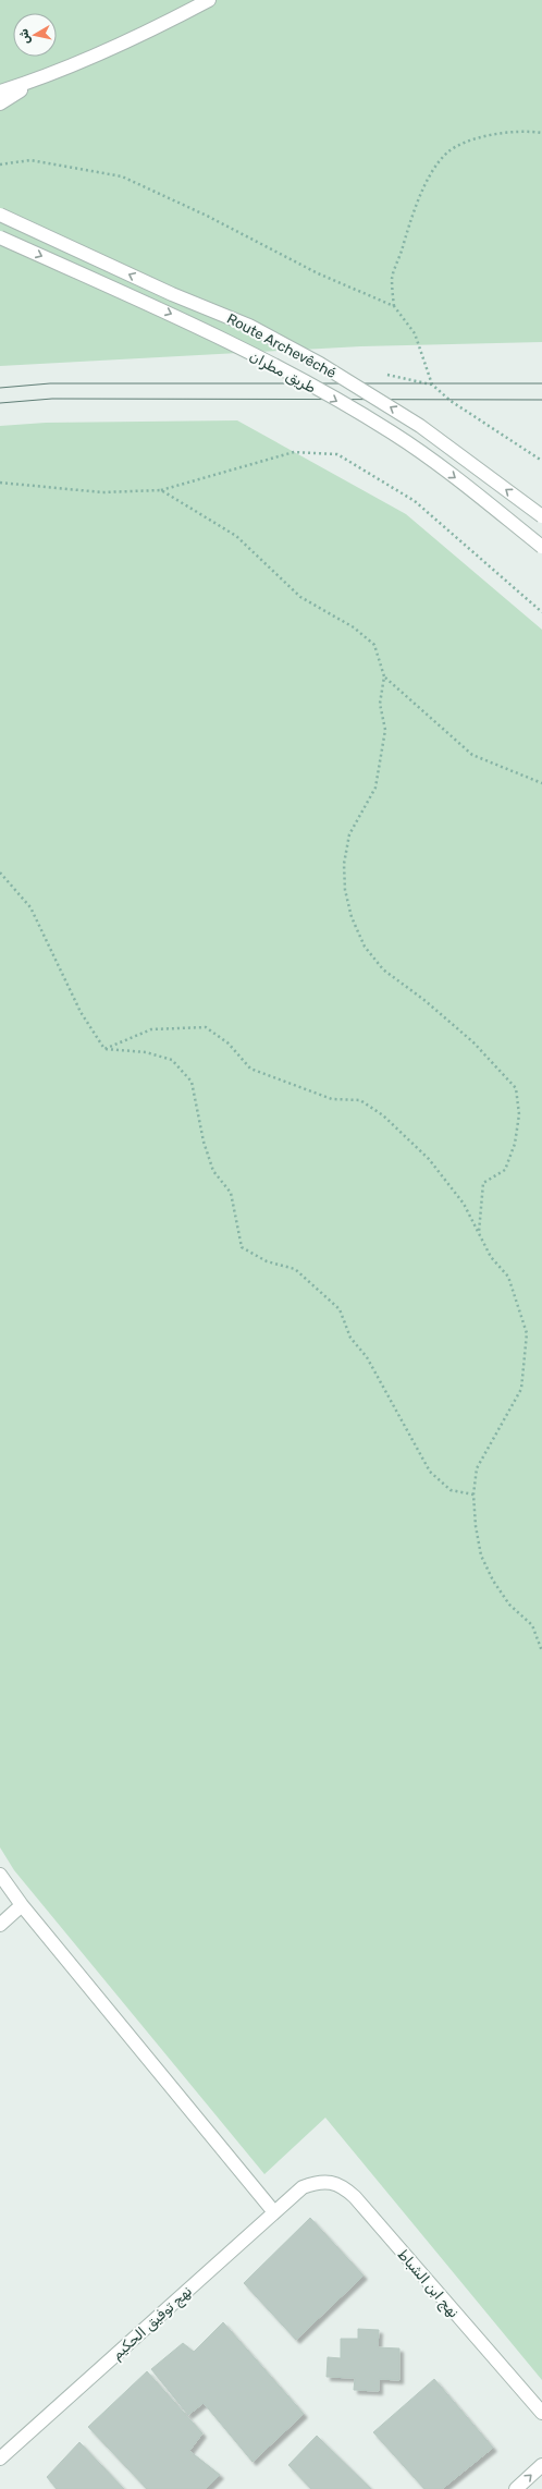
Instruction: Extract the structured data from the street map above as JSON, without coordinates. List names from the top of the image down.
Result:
{
  "streets": {
    "street": [
      "Route Archevêché",
      "طريق مطران",
      "نهج ابن الشباط",
      "نهج توفيق الحكيم"
    ]
  },
  "crossings": [
    ["نهج ابن الشباط", "نهج توفيق الحكيم"]
  ],
  "one_way": ["Route Archevêché", "طريق مطران"],
  "north": "left"
}
